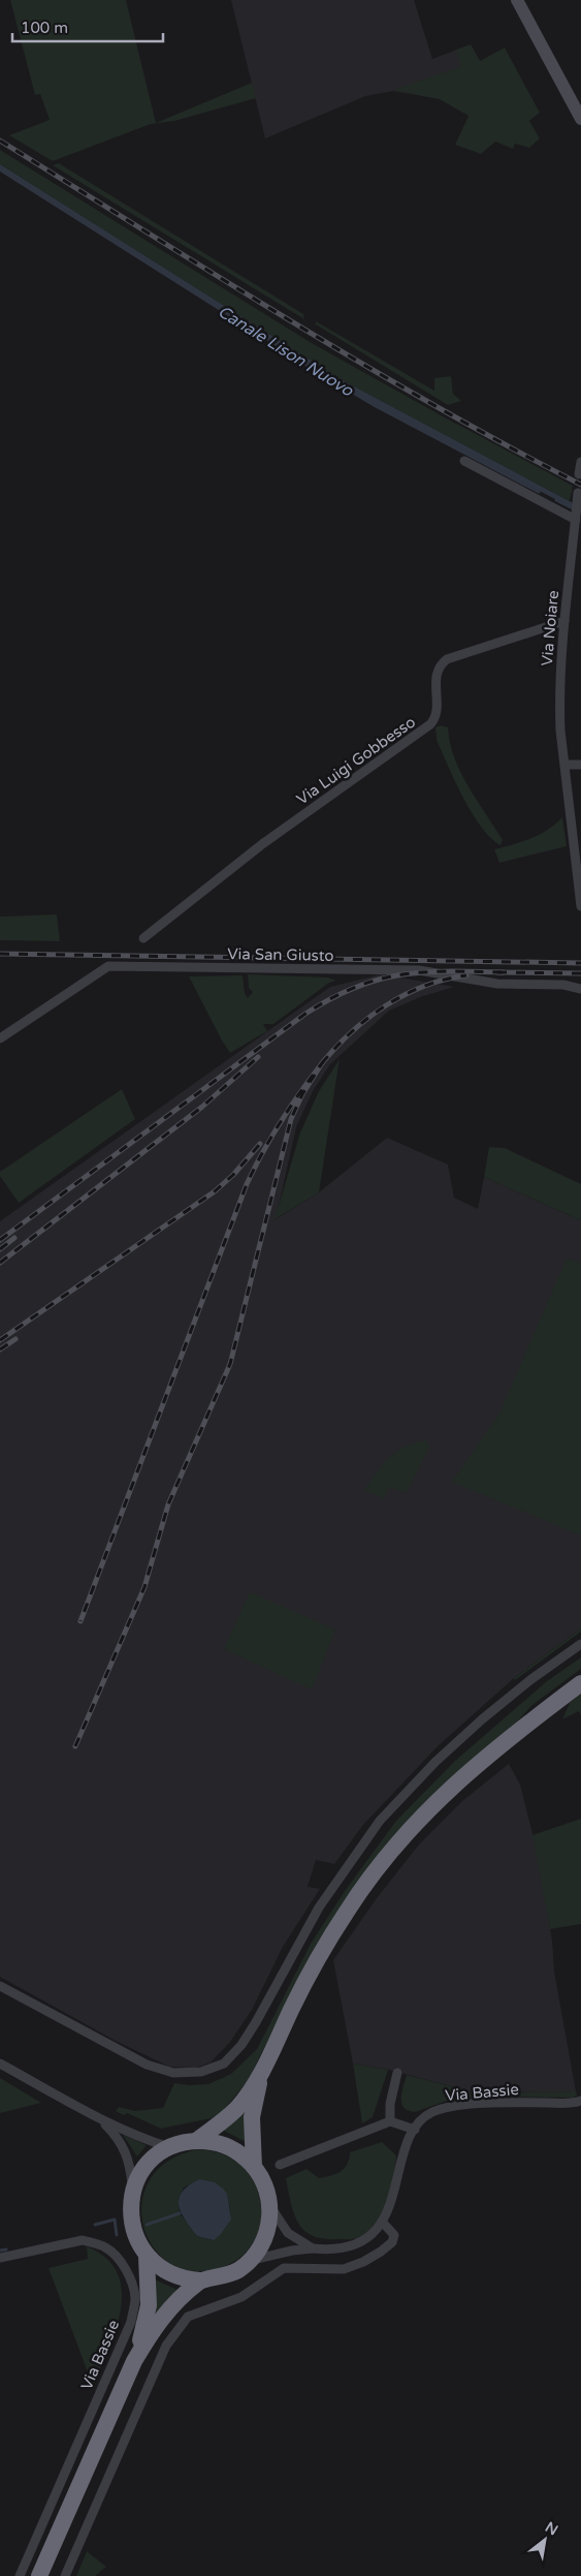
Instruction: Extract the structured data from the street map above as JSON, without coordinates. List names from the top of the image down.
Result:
{
  "streets": {
    "street": [
      "Via Noiare",
      "Via Luigi Gobbesso",
      "Via San Giusto",
      "Via Bassie"
    ]
  },
  "crossings": [
    ["Via Noiare", "Via Luigi Gobbesso"]
  ],
  "water": ["Canale Lison Nuovo"],
  "scale_bar": "100 m",
  "north": "top right"
}
